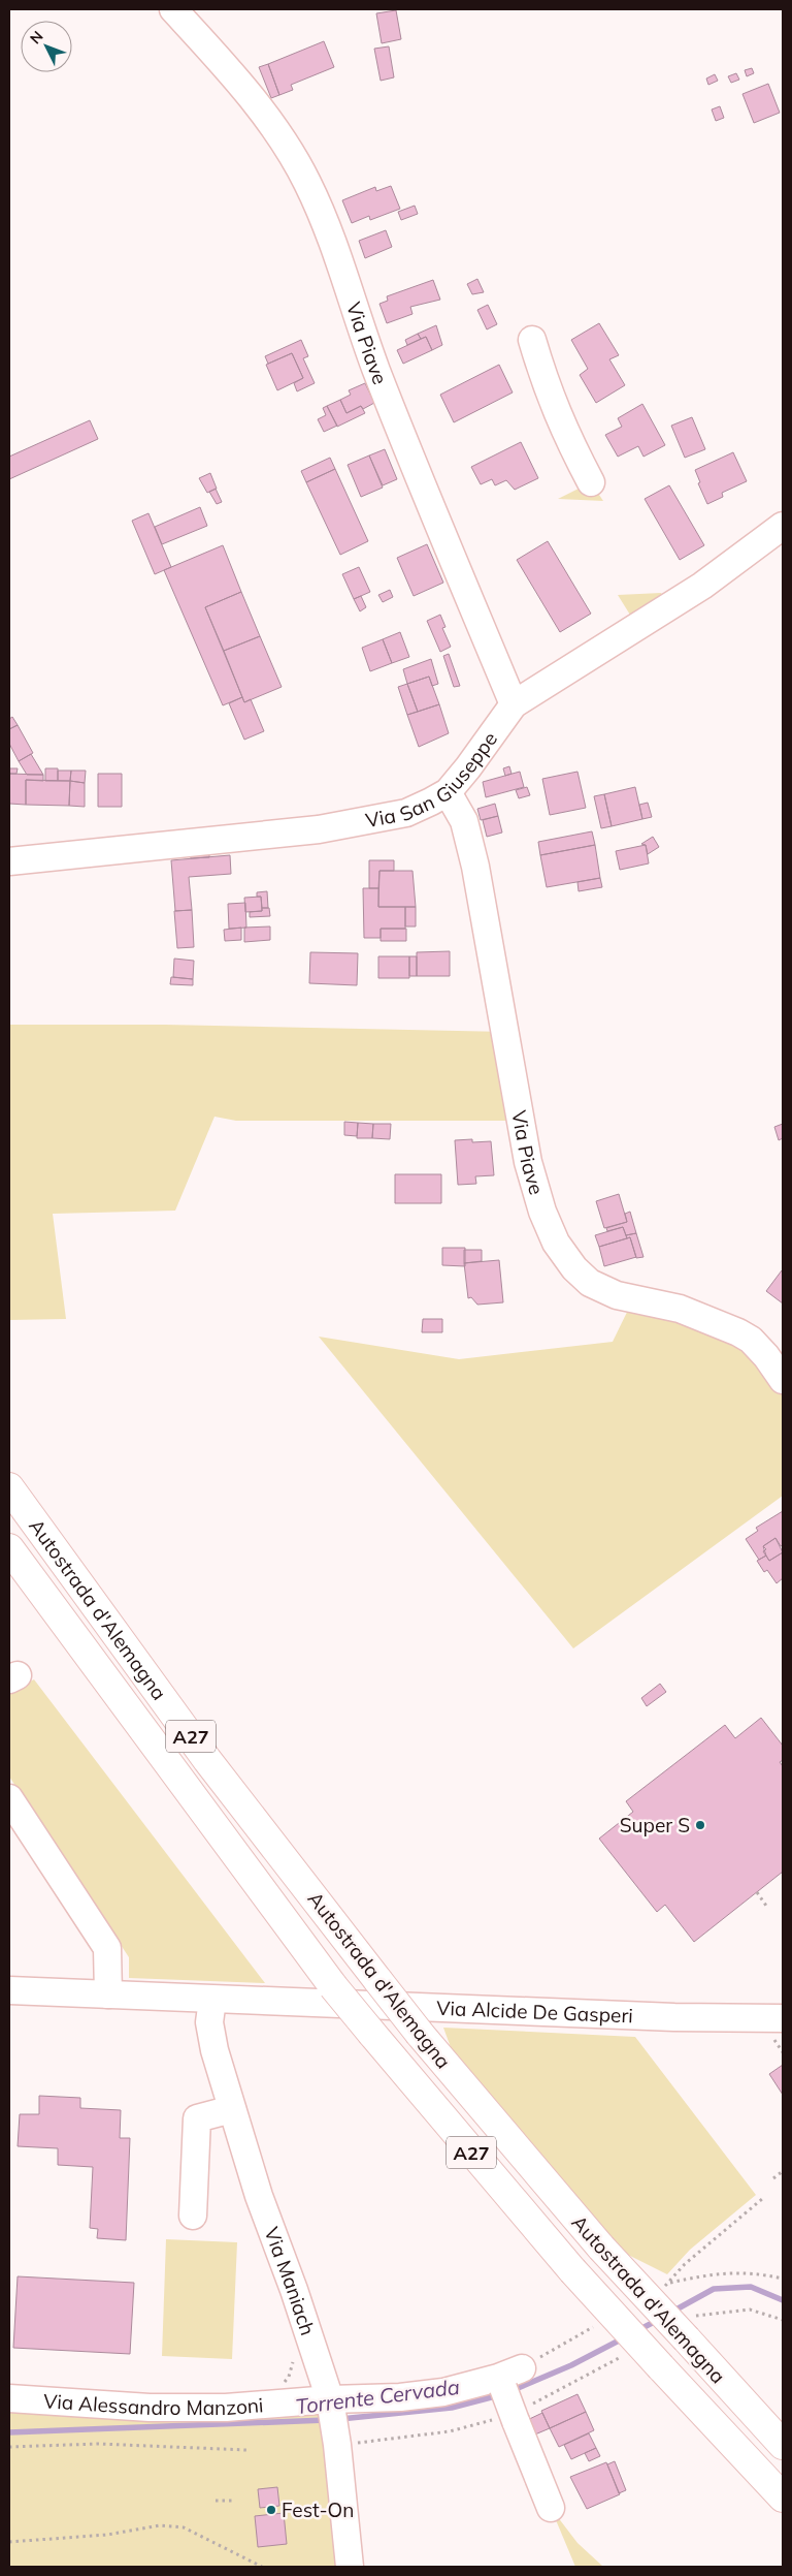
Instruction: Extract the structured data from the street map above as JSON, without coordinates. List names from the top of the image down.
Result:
{
  "streets": {
    "highway": ["Autostrada d'Alemagna", "A27"],
    "street": [
      "Via Piave",
      "Via San Giuseppe",
      "Via Alcide De Gasperi",
      "Via Maniach",
      "Via Alessandro Manzoni"
    ]
  },
  "crossings": [
    ["Via Piave", "Via San Giuseppe"],
    ["Via Alcide De Gasperi", "Via Maniach"],
    ["Via Maniach", "Via Alessandro Manzoni"]
  ],
  "water": ["Torrente Cervada"],
  "places": ["Super S", "Fest-On"],
  "north": "top left"
}
